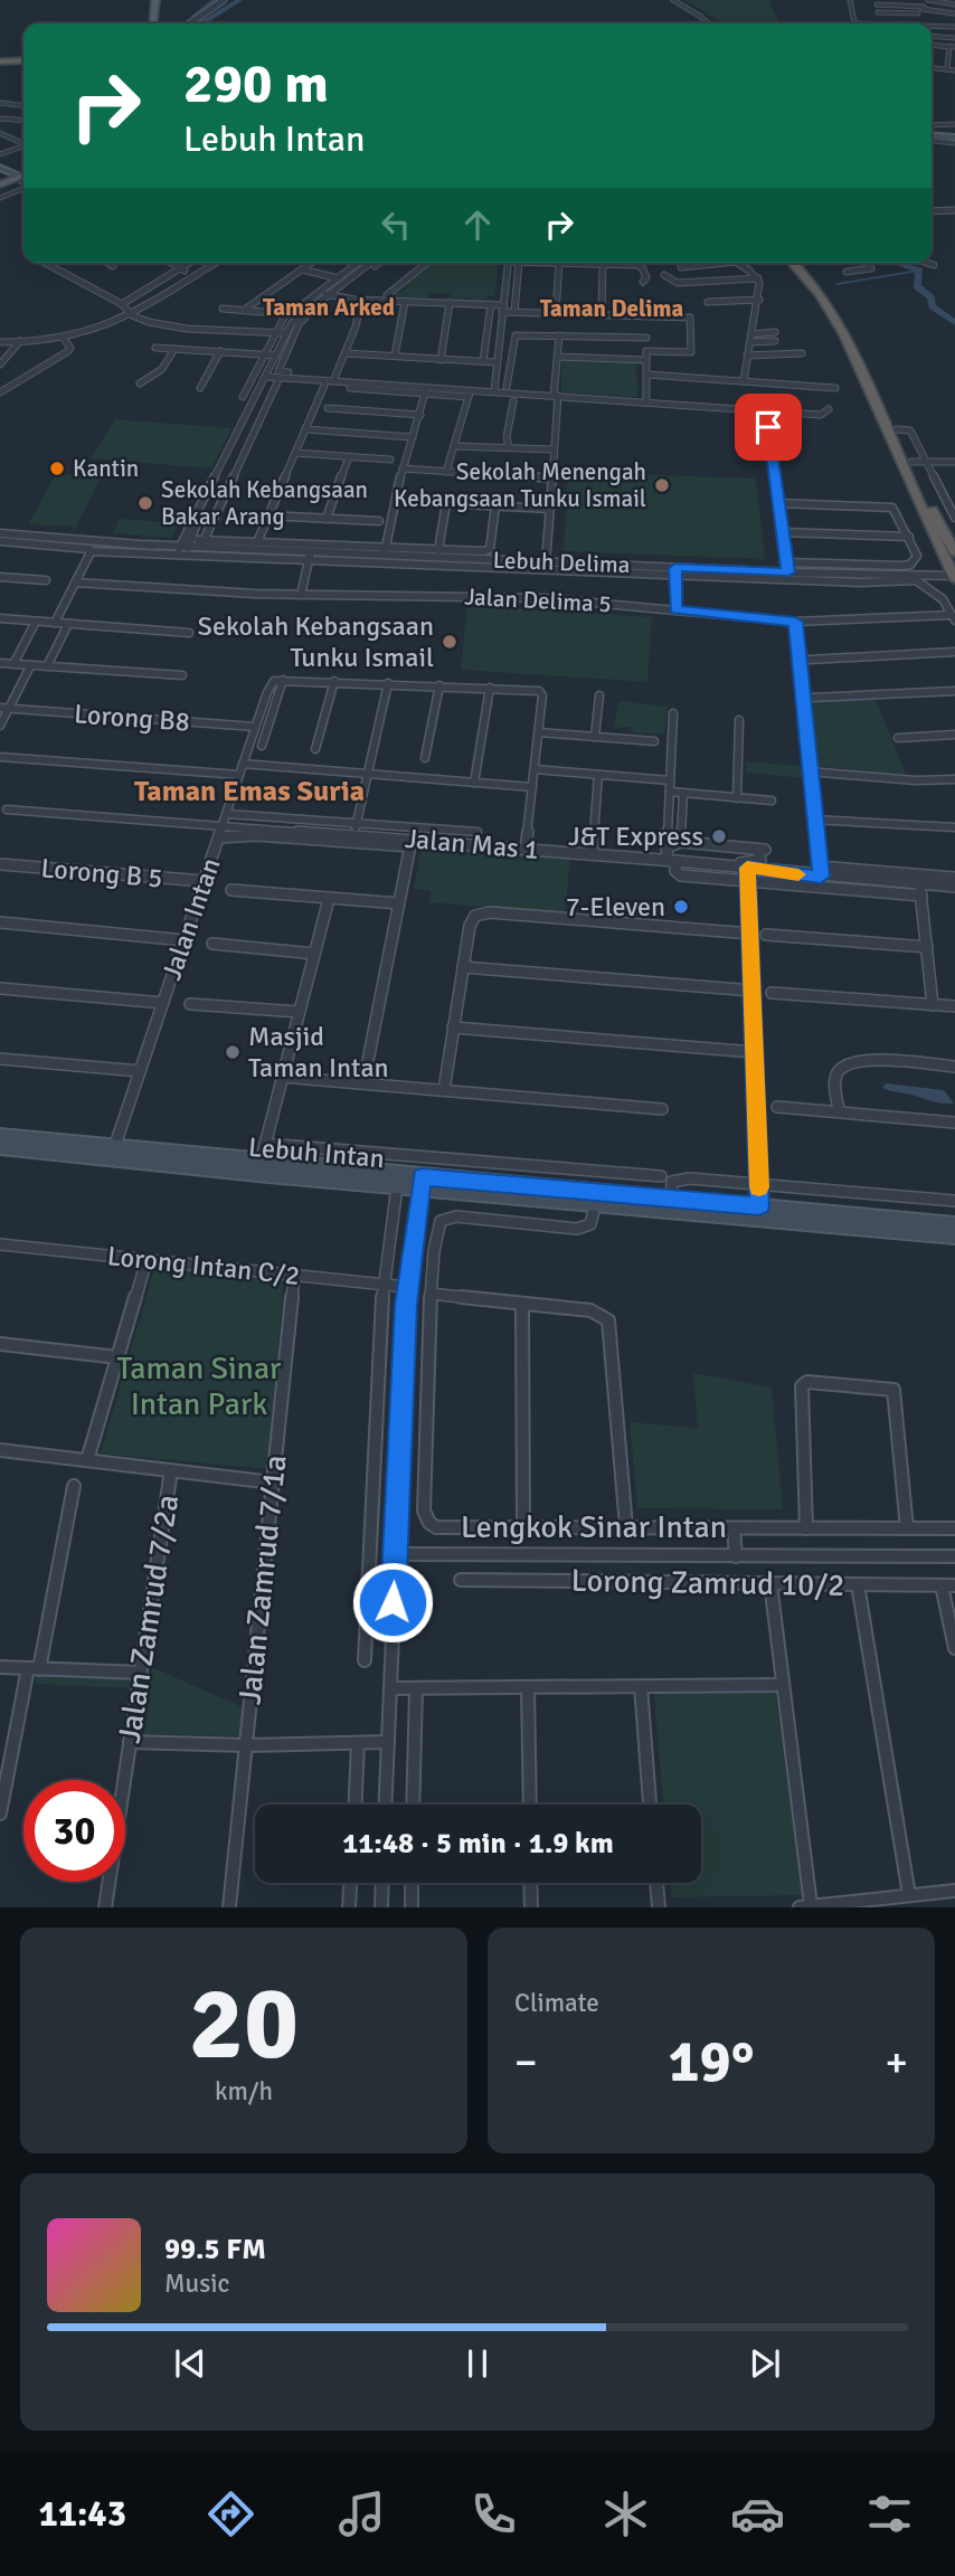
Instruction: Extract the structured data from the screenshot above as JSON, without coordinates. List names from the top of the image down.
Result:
{
  "streets": {
    "main road": ["Lebuh Intan"],
    "street": [
      "Lebuh Delima",
      "Jalan Delima 5",
      "Lorong B8",
      "Jalan Mas 1",
      "Lorong B 5",
      "Jalan Intan",
      "Lorong Intan C/2",
      "Lengkok Sinar Intan",
      "Jalan Zamrud 7/1a",
      "Lorong Zamrud 10/2",
      "Jalan Zamrud 7/2a"
    ]
  },
  "crossings": [
    ["Lorong B8", "Jalan Intan"],
    ["Jalan Mas 1", "Jalan Intan"],
    ["Lorong B 5", "Jalan Intan"],
    ["Jalan Intan", "Lebuh Intan"],
    ["Lebuh Intan", "Lengkok Sinar Intan"],
    ["Lorong Intan C/2", "Jalan Zamrud 7/1a"]
  ],
  "districts": ["Taman Arked", "Taman Delima", "Taman Emas Suria"],
  "parks": ["Taman Sinar Intan Park"],
  "places": [
    "Kantin",
    "Sekolah Menengah Kebangsaan Tunku Ismail",
    "Sekolah Kebangsaan Bakar Arang",
    "Sekolah Kebangsaan Tunku Ismail",
    "J&T Express",
    "7-Eleven",
    "Masjid Taman Intan"
  ],
  "page": {
    "turn": ["290 m", "Lebuh Intan"],
    "limit": "30",
    "trip": "11:48 · 5 min · 1.9 km",
    "tile": [
      ["20", "km/h"],
      "Climate"
    ],
    "heat": ["−", "19°", "+"],
    "song": ["99.5 FM", "Music"],
    "tabs": "11:43"
  }
}
